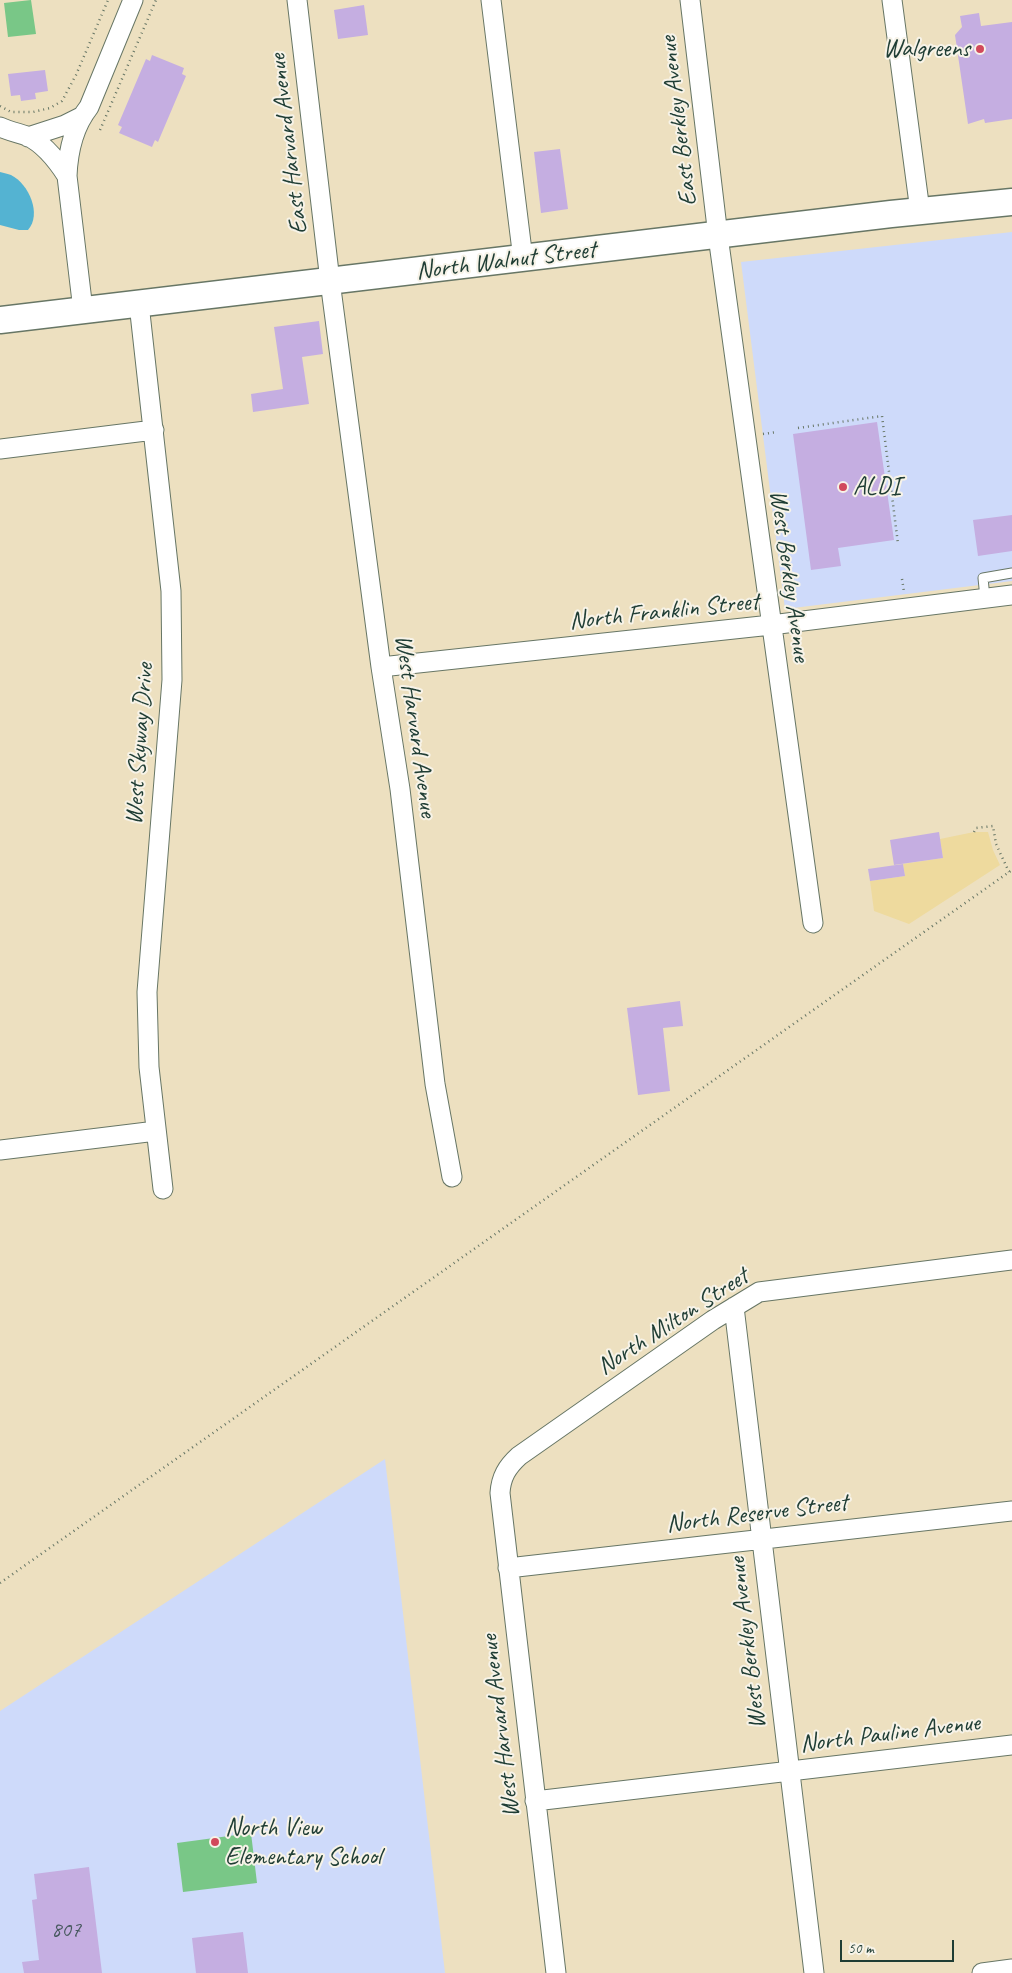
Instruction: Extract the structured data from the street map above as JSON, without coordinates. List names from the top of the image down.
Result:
{
  "streets": {
    "main road": ["North Walnut Street"],
    "street": [
      "East Berkley Avenue",
      "East Harvard Avenue",
      "West Berkley Avenue",
      "North Franklin Street",
      "West Harvard Avenue",
      "West Skyway Drive",
      "North Milton Street",
      "North Reserve Street",
      "North Pauline Avenue"
    ]
  },
  "crossings": [
    ["East Berkley Avenue", "North Walnut Street"],
    ["East Berkley Avenue", "West Berkley Avenue"],
    ["East Harvard Avenue", "North Walnut Street"],
    ["East Harvard Avenue", "West Harvard Avenue"],
    ["North Walnut Street", "West Berkley Avenue"],
    ["North Walnut Street", "West Harvard Avenue"],
    ["North Walnut Street", "West Skyway Drive"],
    ["West Berkley Avenue", "North Franklin Street"],
    ["West Berkley Avenue", "North Milton Street"],
    ["West Berkley Avenue", "North Reserve Street"],
    ["West Berkley Avenue", "North Pauline Avenue"],
    ["North Franklin Street", "West Harvard Avenue"],
    ["West Harvard Avenue", "North Milton Street"],
    ["West Harvard Avenue", "North Reserve Street"],
    ["West Harvard Avenue", "North Pauline Avenue"]
  ],
  "places": ["Walgreens", "ALDI", "North View Elementary School"],
  "house_numbers": ["807"],
  "scale_bar": "50 m"
}
